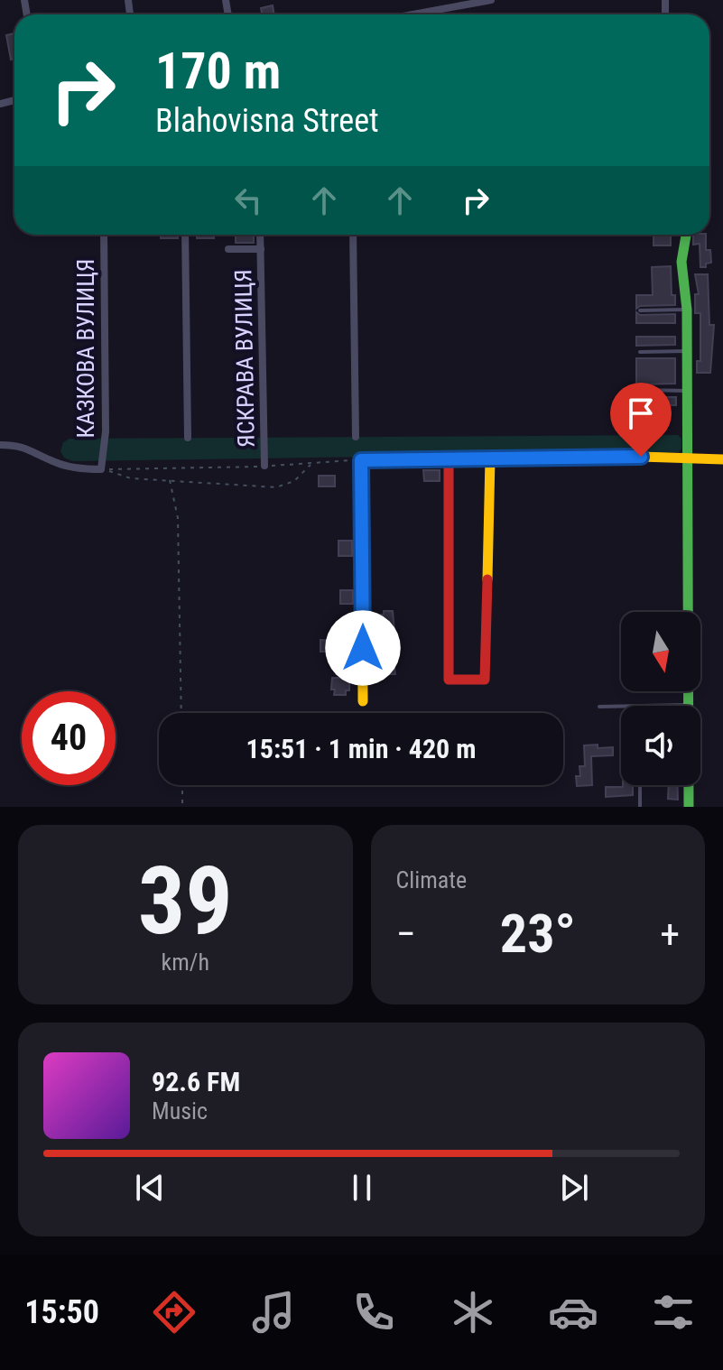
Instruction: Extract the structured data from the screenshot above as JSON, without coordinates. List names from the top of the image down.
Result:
{
  "streets": {
    "street": ["КАЗКОВА ВУЛИЦЯ", "ЯСКРАВА ВУЛИЦЯ"]
  },
  "north": "bottom",
  "page": {
    "turn": ["170 m", "Blahovisna Street"],
    "limit": "40",
    "trip": "15:51 · 1 min · 420 m",
    "tile": [
      ["39", "km/h"],
      "Climate"
    ],
    "heat": ["−", "23°", "+"],
    "song": ["92.6 FM", "Music"],
    "tabs": "15:50"
  }
}
